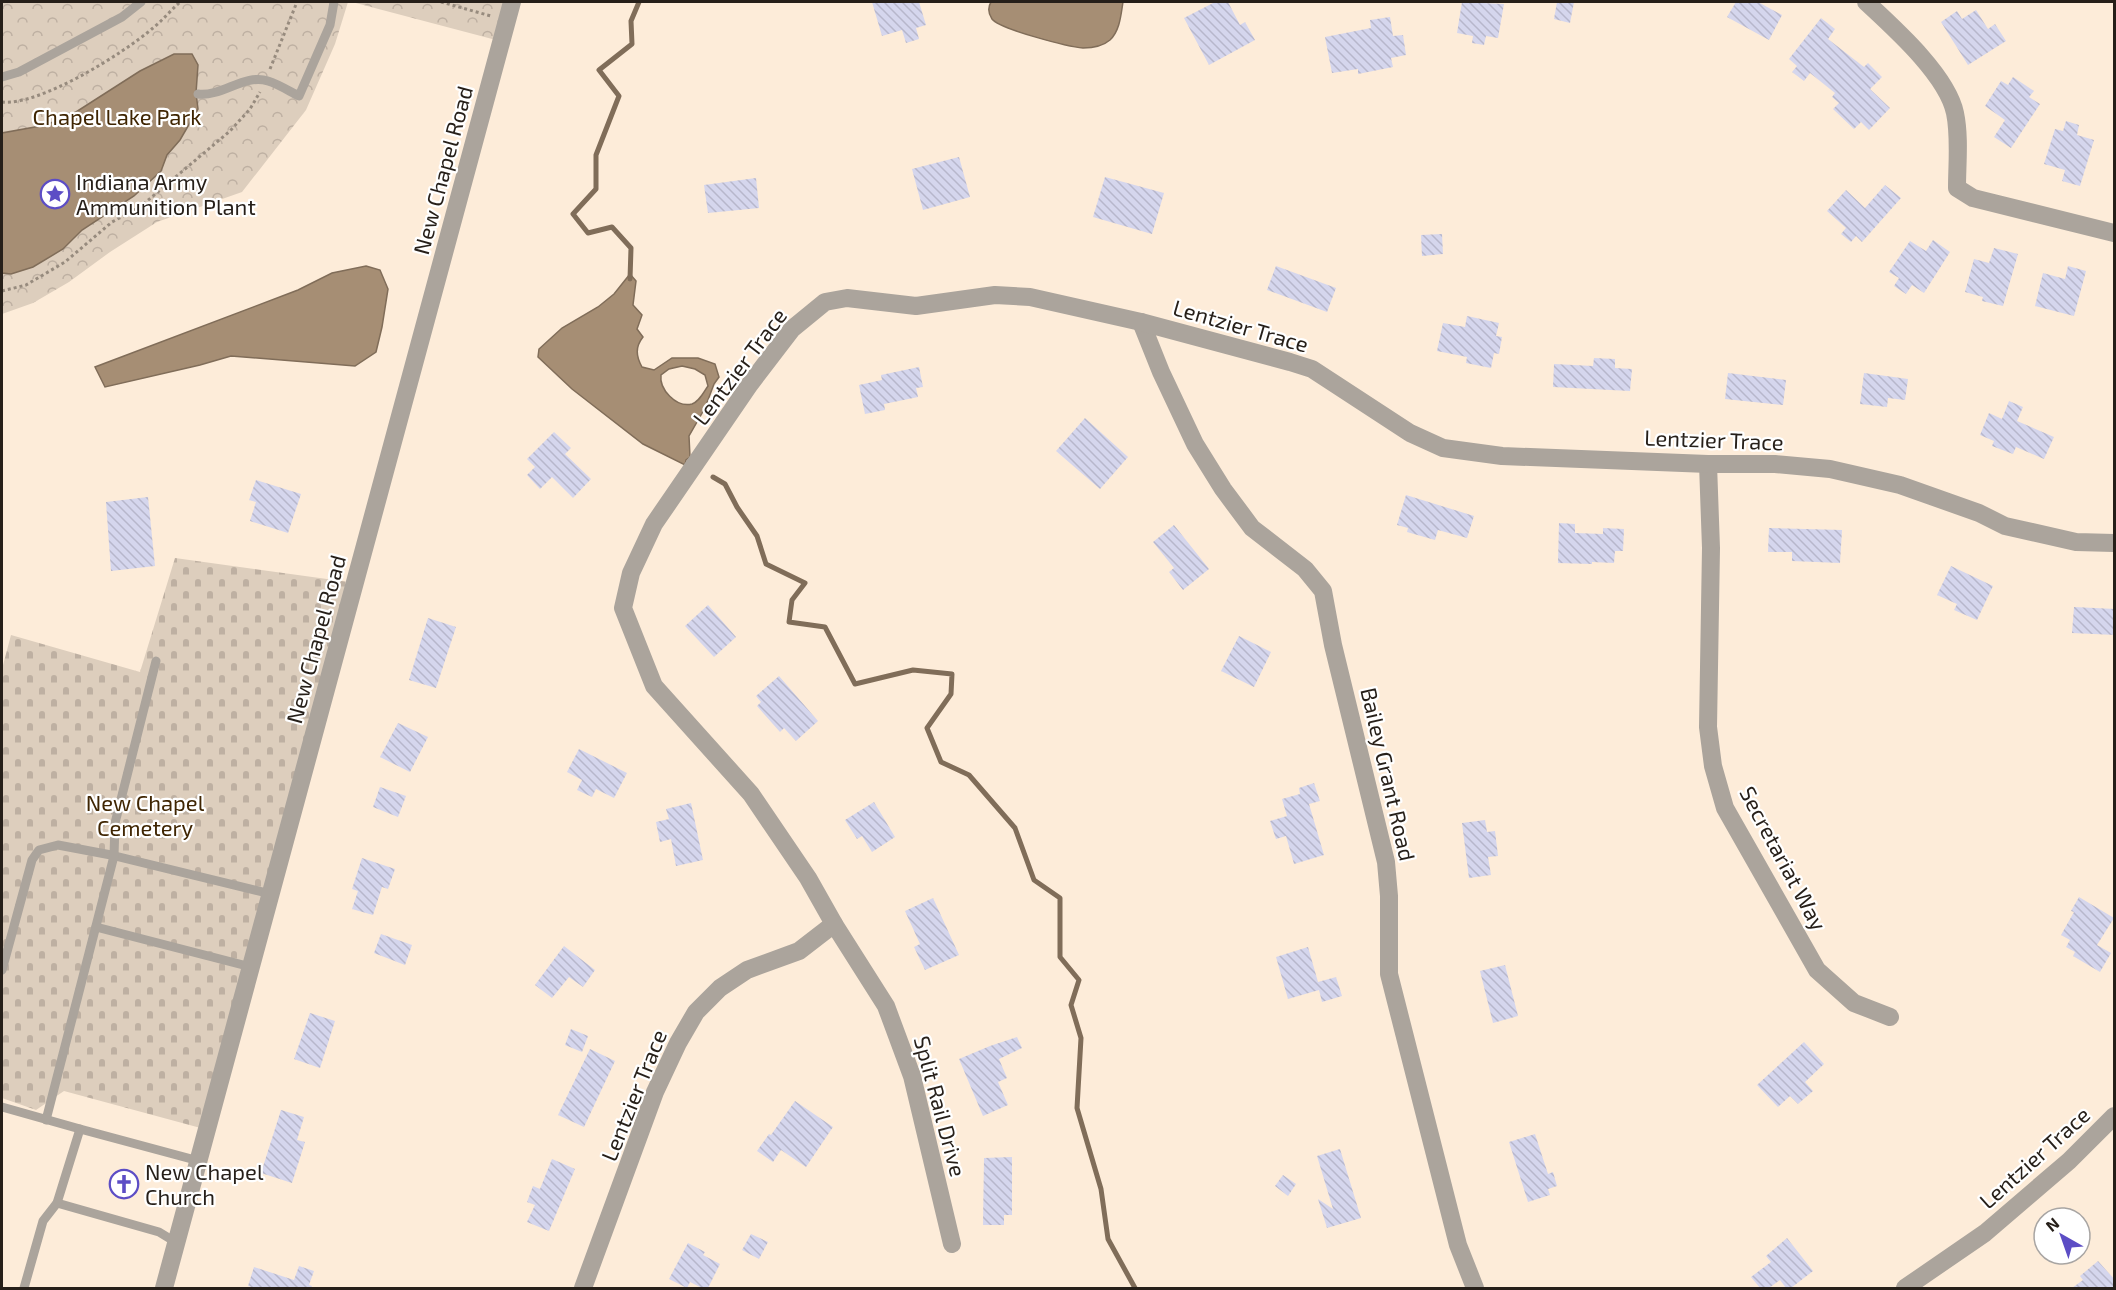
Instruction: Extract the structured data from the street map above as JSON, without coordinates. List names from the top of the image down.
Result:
{
  "streets": {
    "street": [
      "New Chapel Road",
      "Lentzier Trace",
      "Bailey Grant Road",
      "Secretariat Way",
      "Split Rail Drive"
    ]
  },
  "crossings": [
    ["Lentzier Trace", "Bailey Grant Road"],
    ["Lentzier Trace", "Secretariat Way"],
    ["Lentzier Trace", "Split Rail Drive"]
  ],
  "parks": ["Chapel Lake Park", "New Chapel Cemetery"],
  "places": {
    "place": ["Indiana Army Ammunition Plant"],
    "church": ["New Chapel Church"]
  },
  "north": "top left"
}
